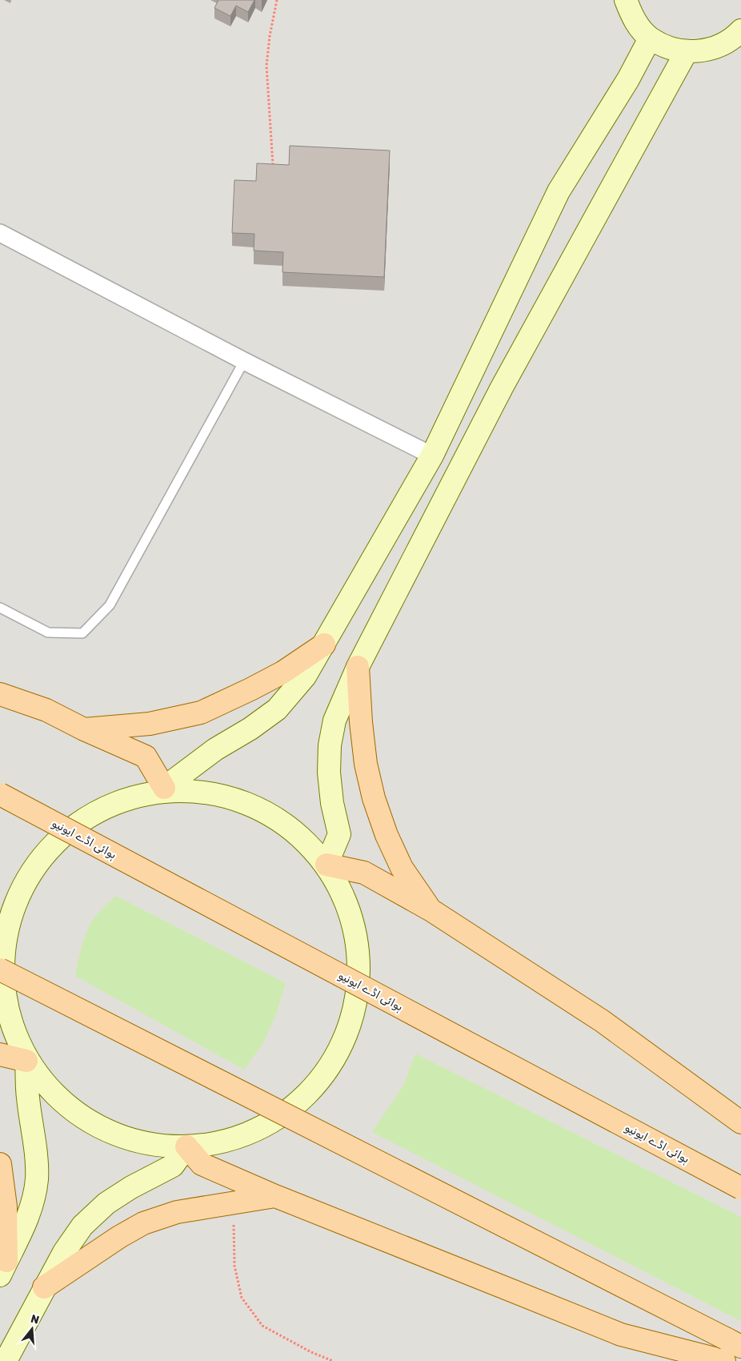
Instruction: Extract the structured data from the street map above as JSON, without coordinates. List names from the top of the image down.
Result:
{
  "streets": {
    "main road": ["ہوائی اڈے ایونیو"]
  },
  "north": "top"
}
